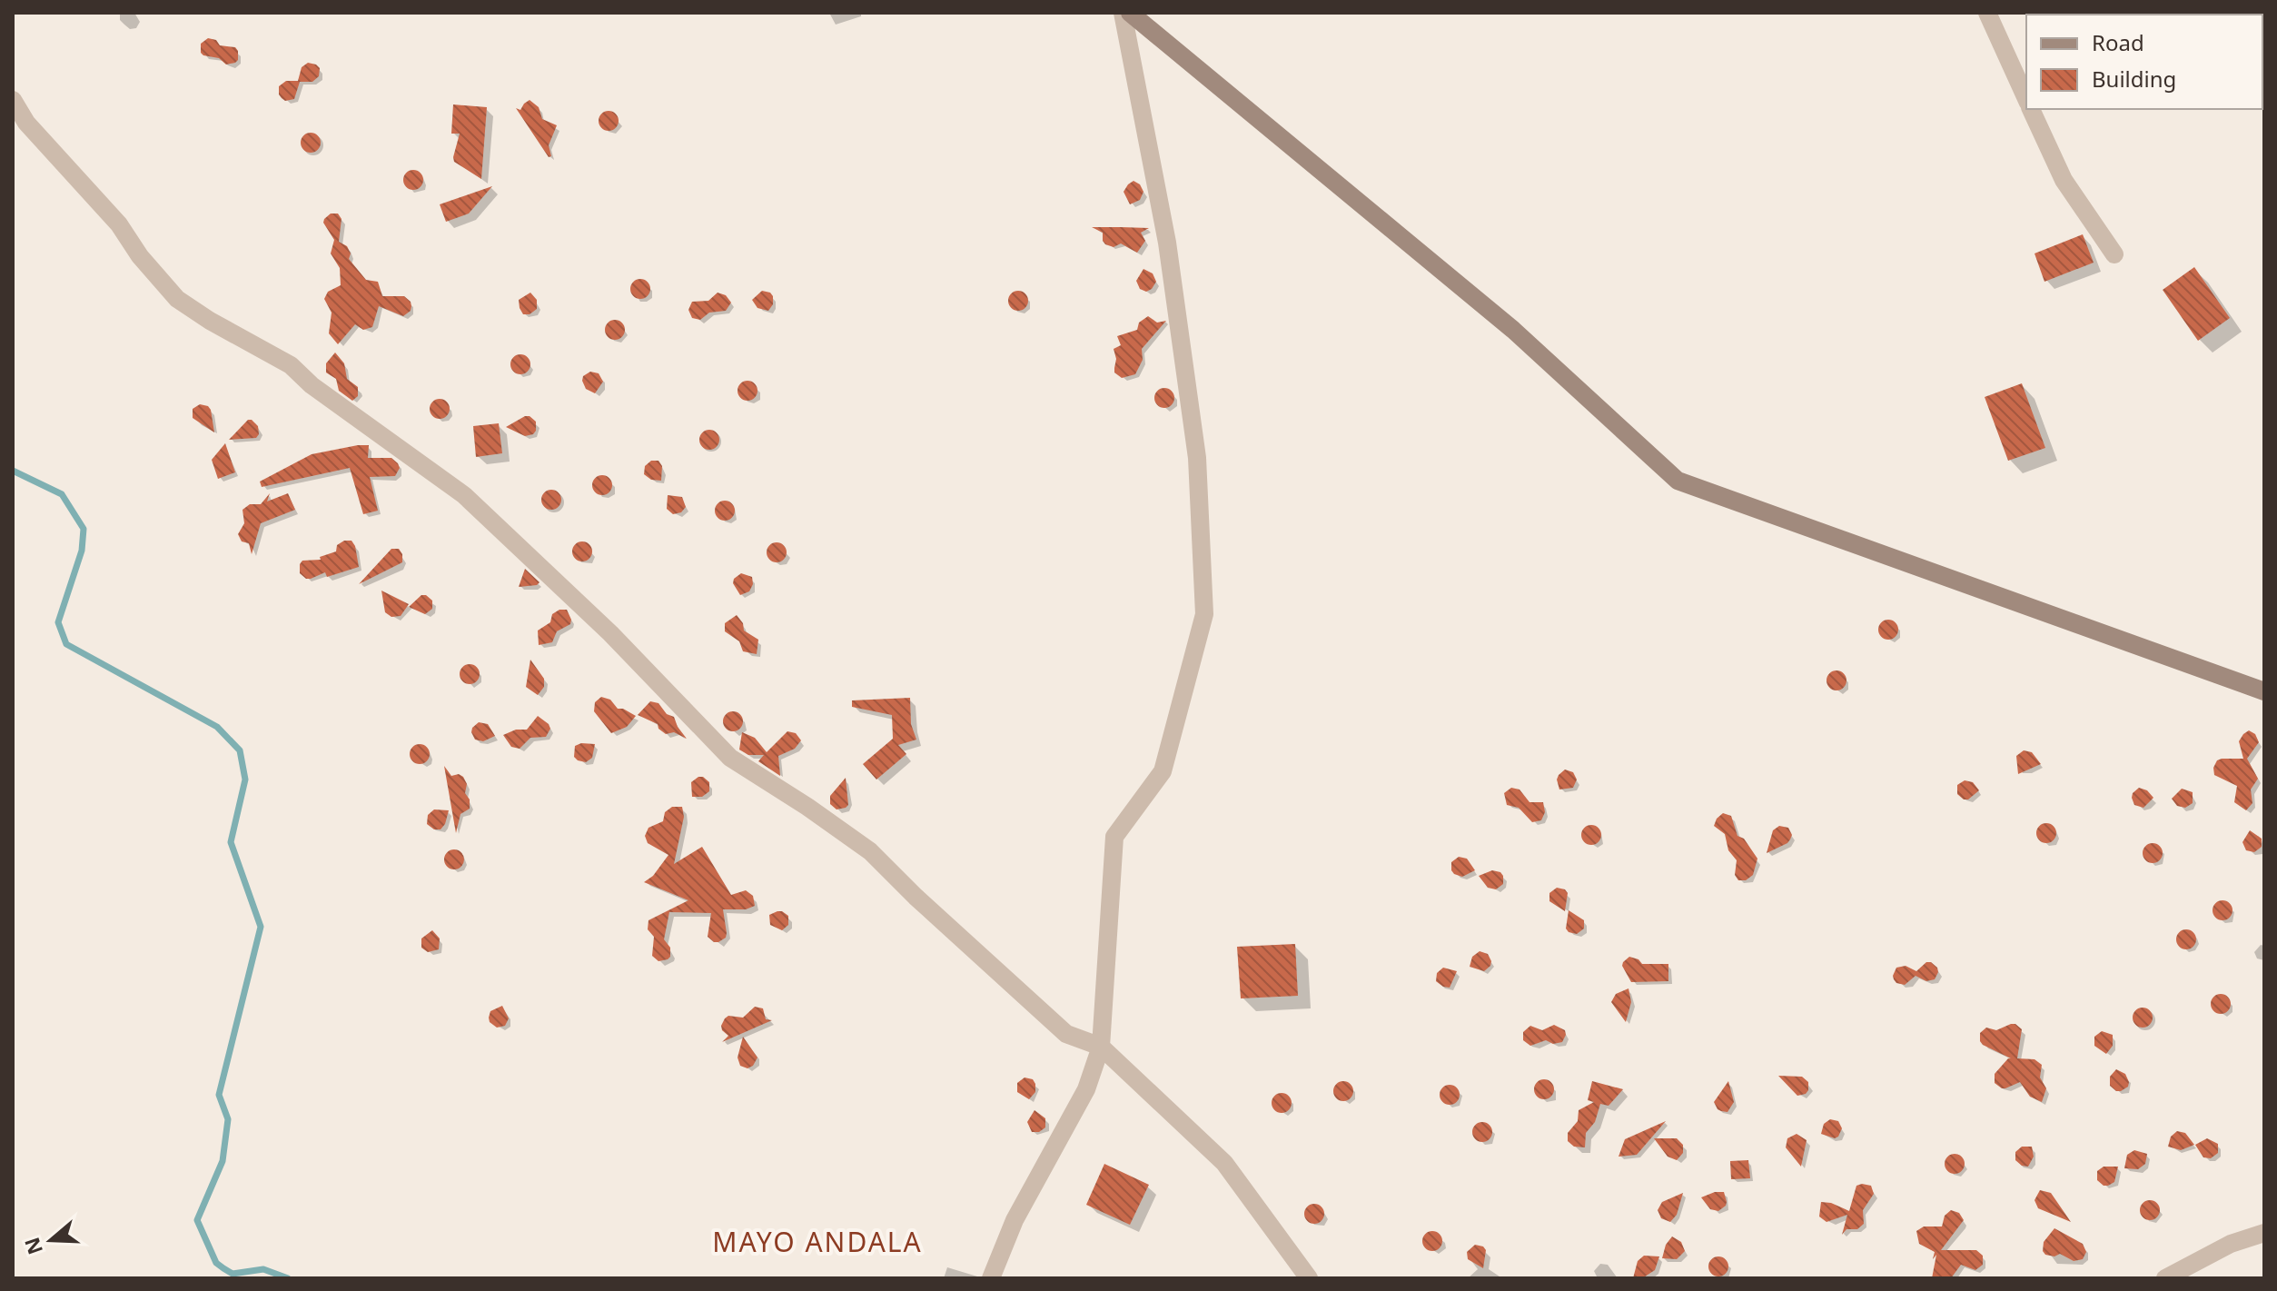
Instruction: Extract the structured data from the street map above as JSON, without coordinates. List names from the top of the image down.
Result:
{
  "districts": ["MAYO ANDALA"],
  "legend": ["Road", "Building"],
  "north": "left"
}
